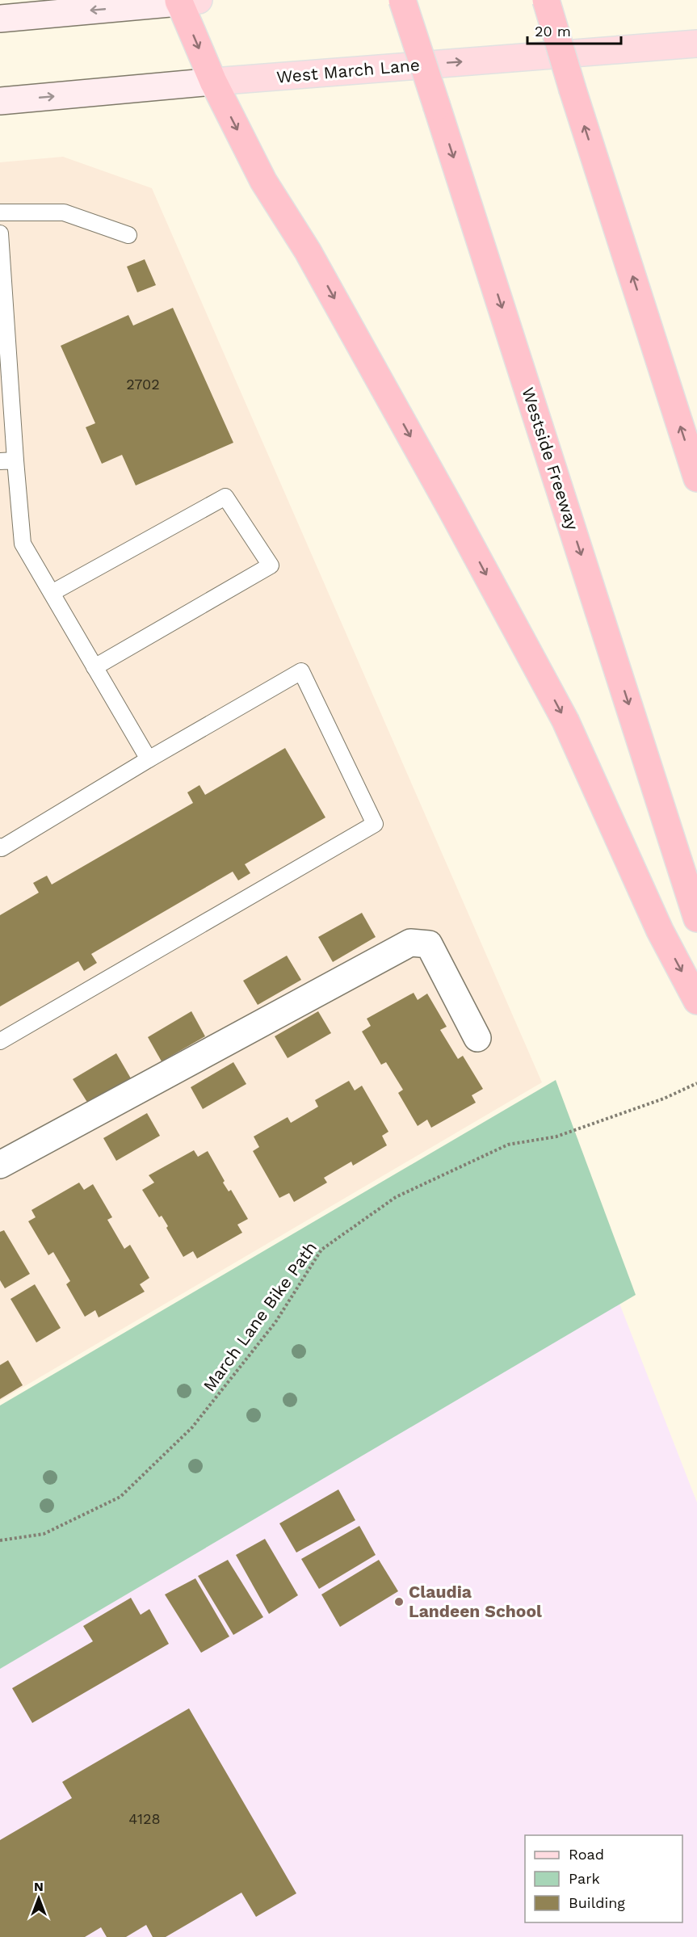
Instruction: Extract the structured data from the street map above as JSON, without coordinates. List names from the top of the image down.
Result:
{
  "streets": {
    "highway": ["Westside Freeway"],
    "main road": ["West March Lane"],
    "path": ["March Lane Bike Path"]
  },
  "one_way": ["West March Lane"],
  "places": ["Claudia Landeen School"],
  "house_numbers": ["2702", "4128"],
  "legend": ["Road", "Park", "Building"],
  "scale_bar": "20 m",
  "north": "top"
}
